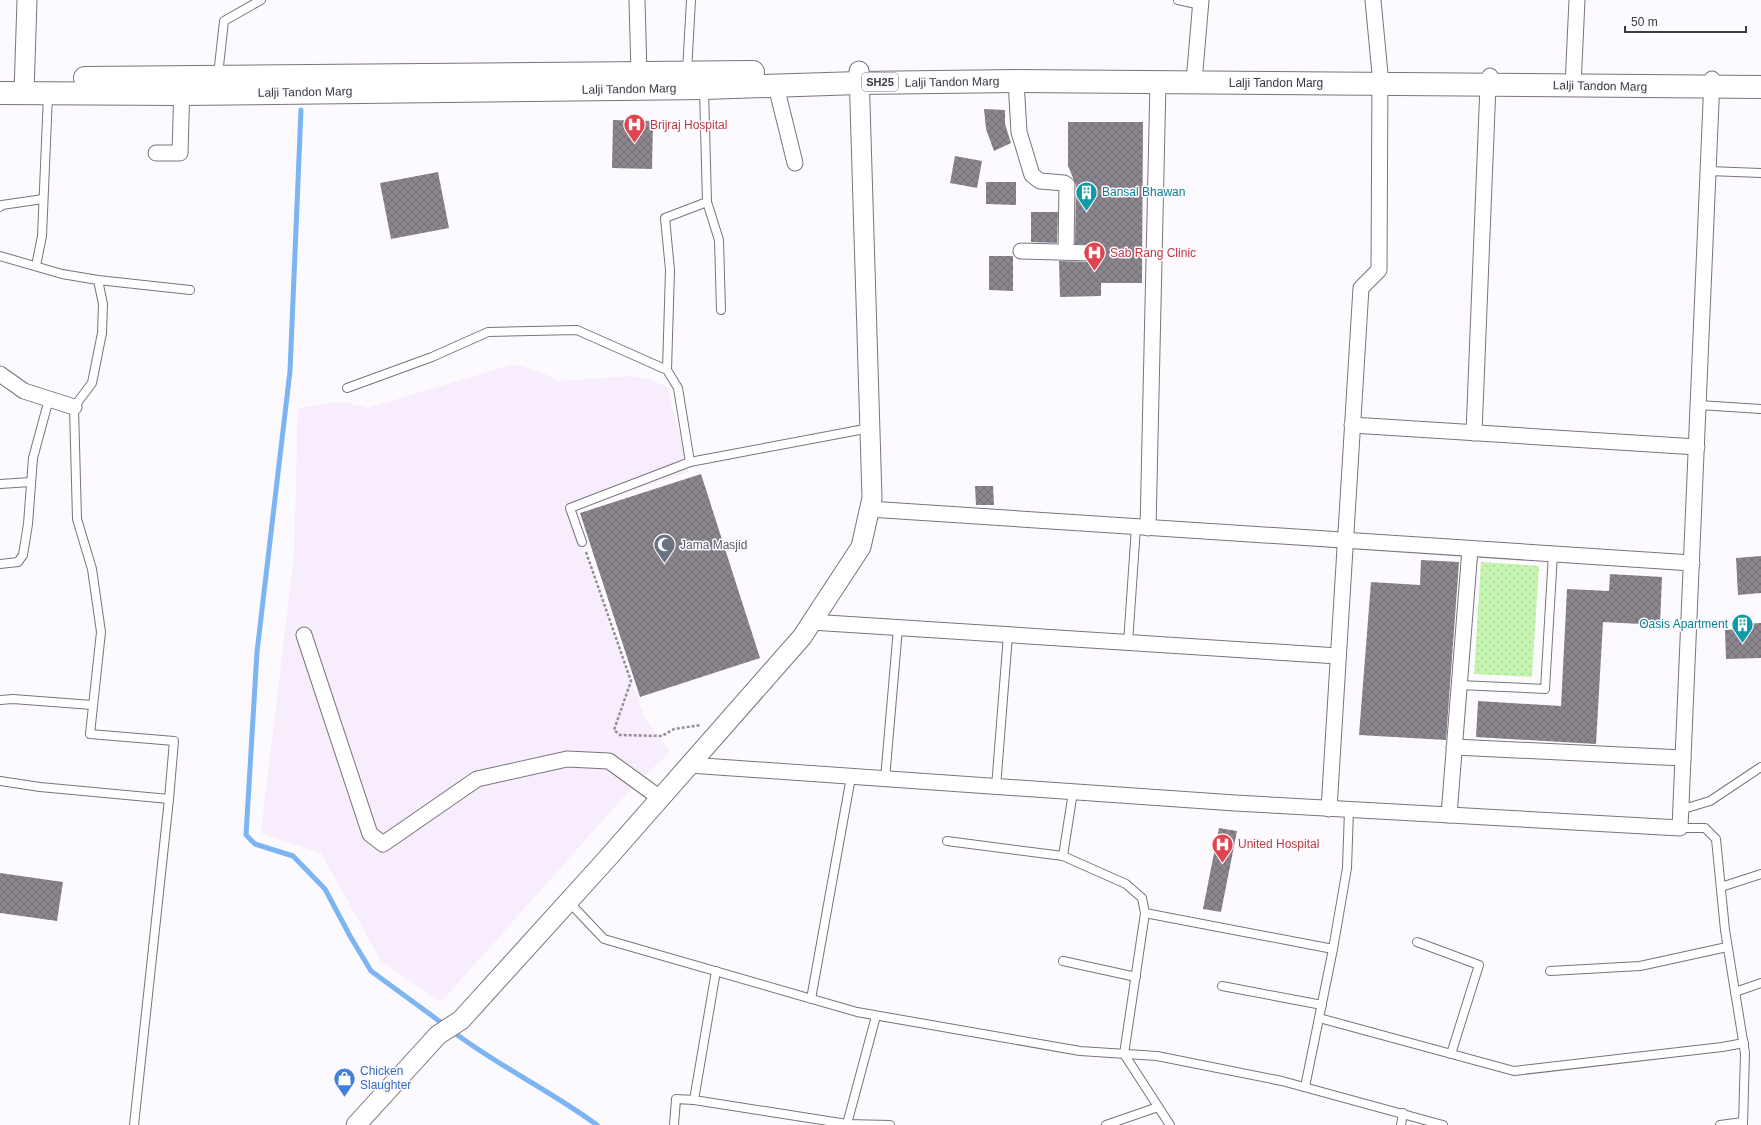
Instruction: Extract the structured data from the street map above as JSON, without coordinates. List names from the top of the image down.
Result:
{
  "streets": {
    "main road": ["SH25", "Lalji Tandon Marg"]
  },
  "places": {
    "hospital": ["Brijraj Hospital", "Sab Rang Clinic", "United Hospital"],
    "building": ["Bansal Bhawan", "Oasis Apartment"],
    "mosque": ["Jama Masjid"],
    "shop": ["Chicken Slaughter"]
  },
  "scale_bar": "50 m"
}
